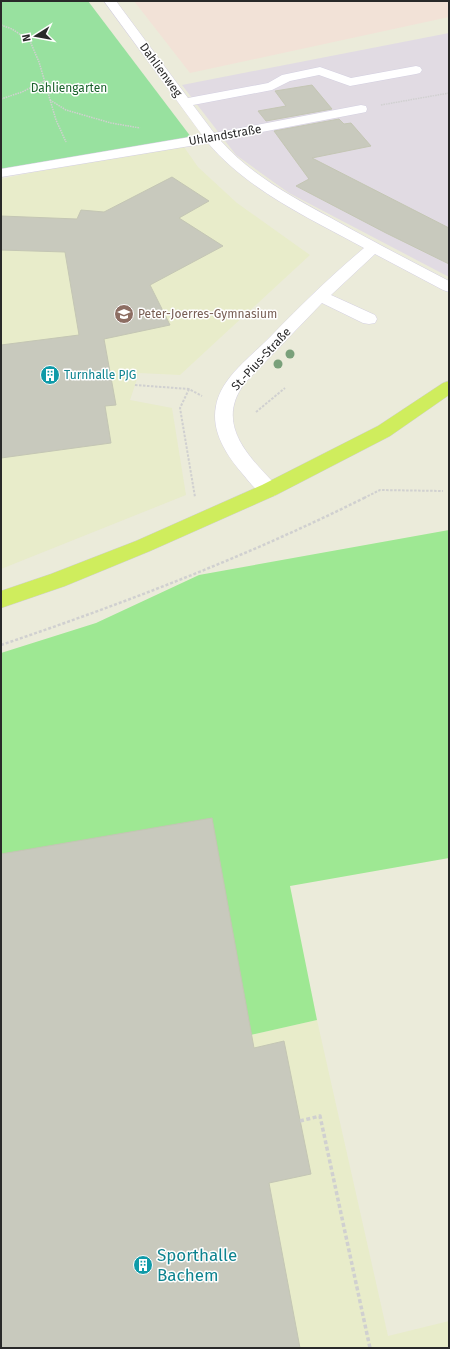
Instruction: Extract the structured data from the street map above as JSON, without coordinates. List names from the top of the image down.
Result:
{
  "streets": {
    "street": ["Dahlienweg", "Uhlandstraße", "St.-Pius-Straße"]
  },
  "crossings": [
    ["Dahlienweg", "Uhlandstraße"]
  ],
  "parks": ["Dahliengarten"],
  "places": {
    "school or university": ["Peter-Joerres-Gymnasium"],
    "building": ["Turnhalle PJG", "Sporthalle Bachem"]
  },
  "north": "left"
}
